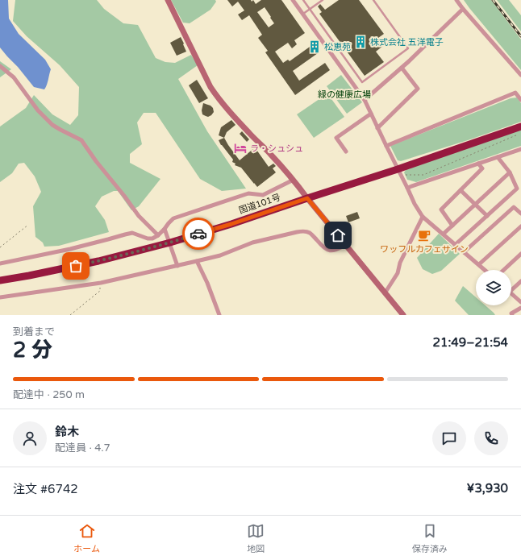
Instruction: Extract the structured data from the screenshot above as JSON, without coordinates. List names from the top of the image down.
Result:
{
  "streets": {
    "highway": ["国道101号"]
  },
  "parks": ["緑の健康広場"],
  "places": {
    "building": ["株式会社 五洋電子", "松恵苑"],
    "hotel": ["ラ・シュシュ"],
    "cafe": ["ワッフルカフェサイン"]
  },
  "page": {
    "heading": ["2 分", "到着まで", "21:49–21:54"],
    "panel": [
      "鈴木",
      "配達員 · 4.7",
      "注文 #6742",
      "¥3,930"
    ],
    "bar": "配達中 · 250 m",
    "tabs": ["ホーム", "地図", "保存済み"]
  }
}
